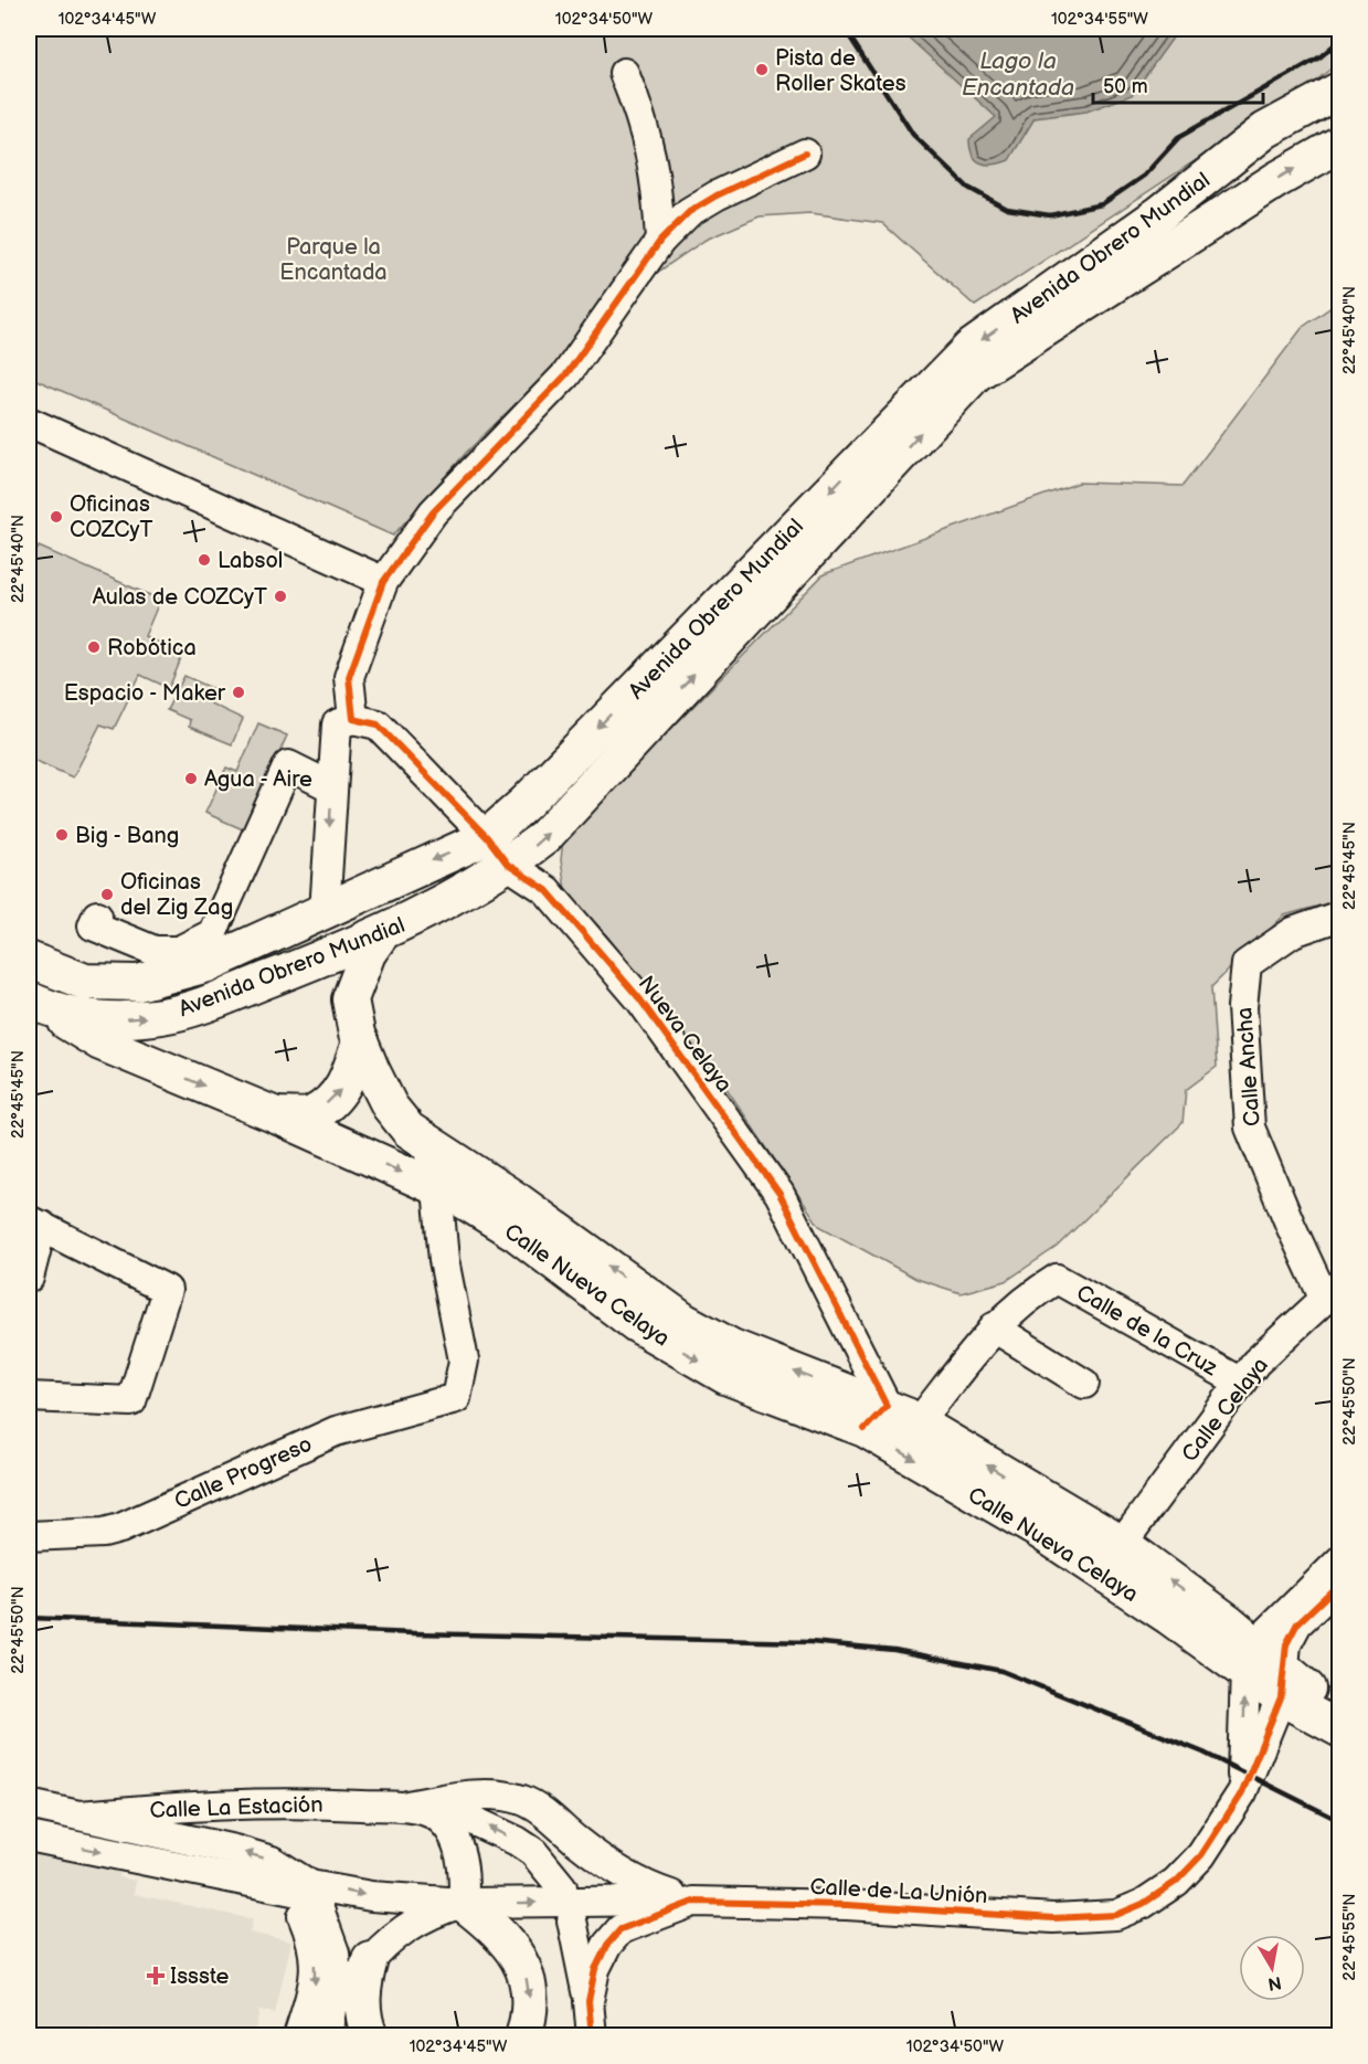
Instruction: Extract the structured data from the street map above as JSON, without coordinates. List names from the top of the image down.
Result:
{
  "streets": {
    "main road": ["Avenida Obrero Mundial", "Calle Nueva Celaya"],
    "street": [
      "Nueva Celaya",
      "Calle Ancha",
      "Calle de la Cruz",
      "Calle Celaya",
      "Calle Progreso",
      "Calle La Estación",
      "Calle de La Unión"
    ]
  },
  "crossings": [
    ["Avenida Obrero Mundial", "Nueva Celaya"],
    ["Avenida Obrero Mundial", "Calle Nueva Celaya"],
    ["Nueva Celaya", "Calle Nueva Celaya"],
    ["Calle Ancha", "Calle Celaya"],
    ["Calle Nueva Celaya", "Calle de la Cruz"],
    ["Calle Nueva Celaya", "Calle Celaya"],
    ["Calle Nueva Celaya", "Calle Progreso"],
    ["Calle Nueva Celaya", "Calle de La Unión"],
    ["Calle de la Cruz", "Calle Celaya"]
  ],
  "water": ["Lago la Encantada"],
  "parks": ["Parque la Encantada"],
  "places": {
    "other": [
      "Pista de Roller Skates",
      "Oficinas COZCyT",
      "Labsol",
      "Aulas de COZCyT",
      "Robótica",
      "Espacio - Maker",
      "Agua - Aire",
      "Big - Bang",
      "Oficinas del Zig Zag"
    ],
    "health": ["Issste"]
  },
  "scale_bar": "50 m",
  "north": "bottom",
  "coordinates": [
    "102°34'45\"W",
    "102°34'50\"W",
    "102°34'55\"W",
    "22°45'40\"N",
    "22°45'45\"N",
    "22°45'50\"N",
    "22°45'55\"N"
  ]
}
